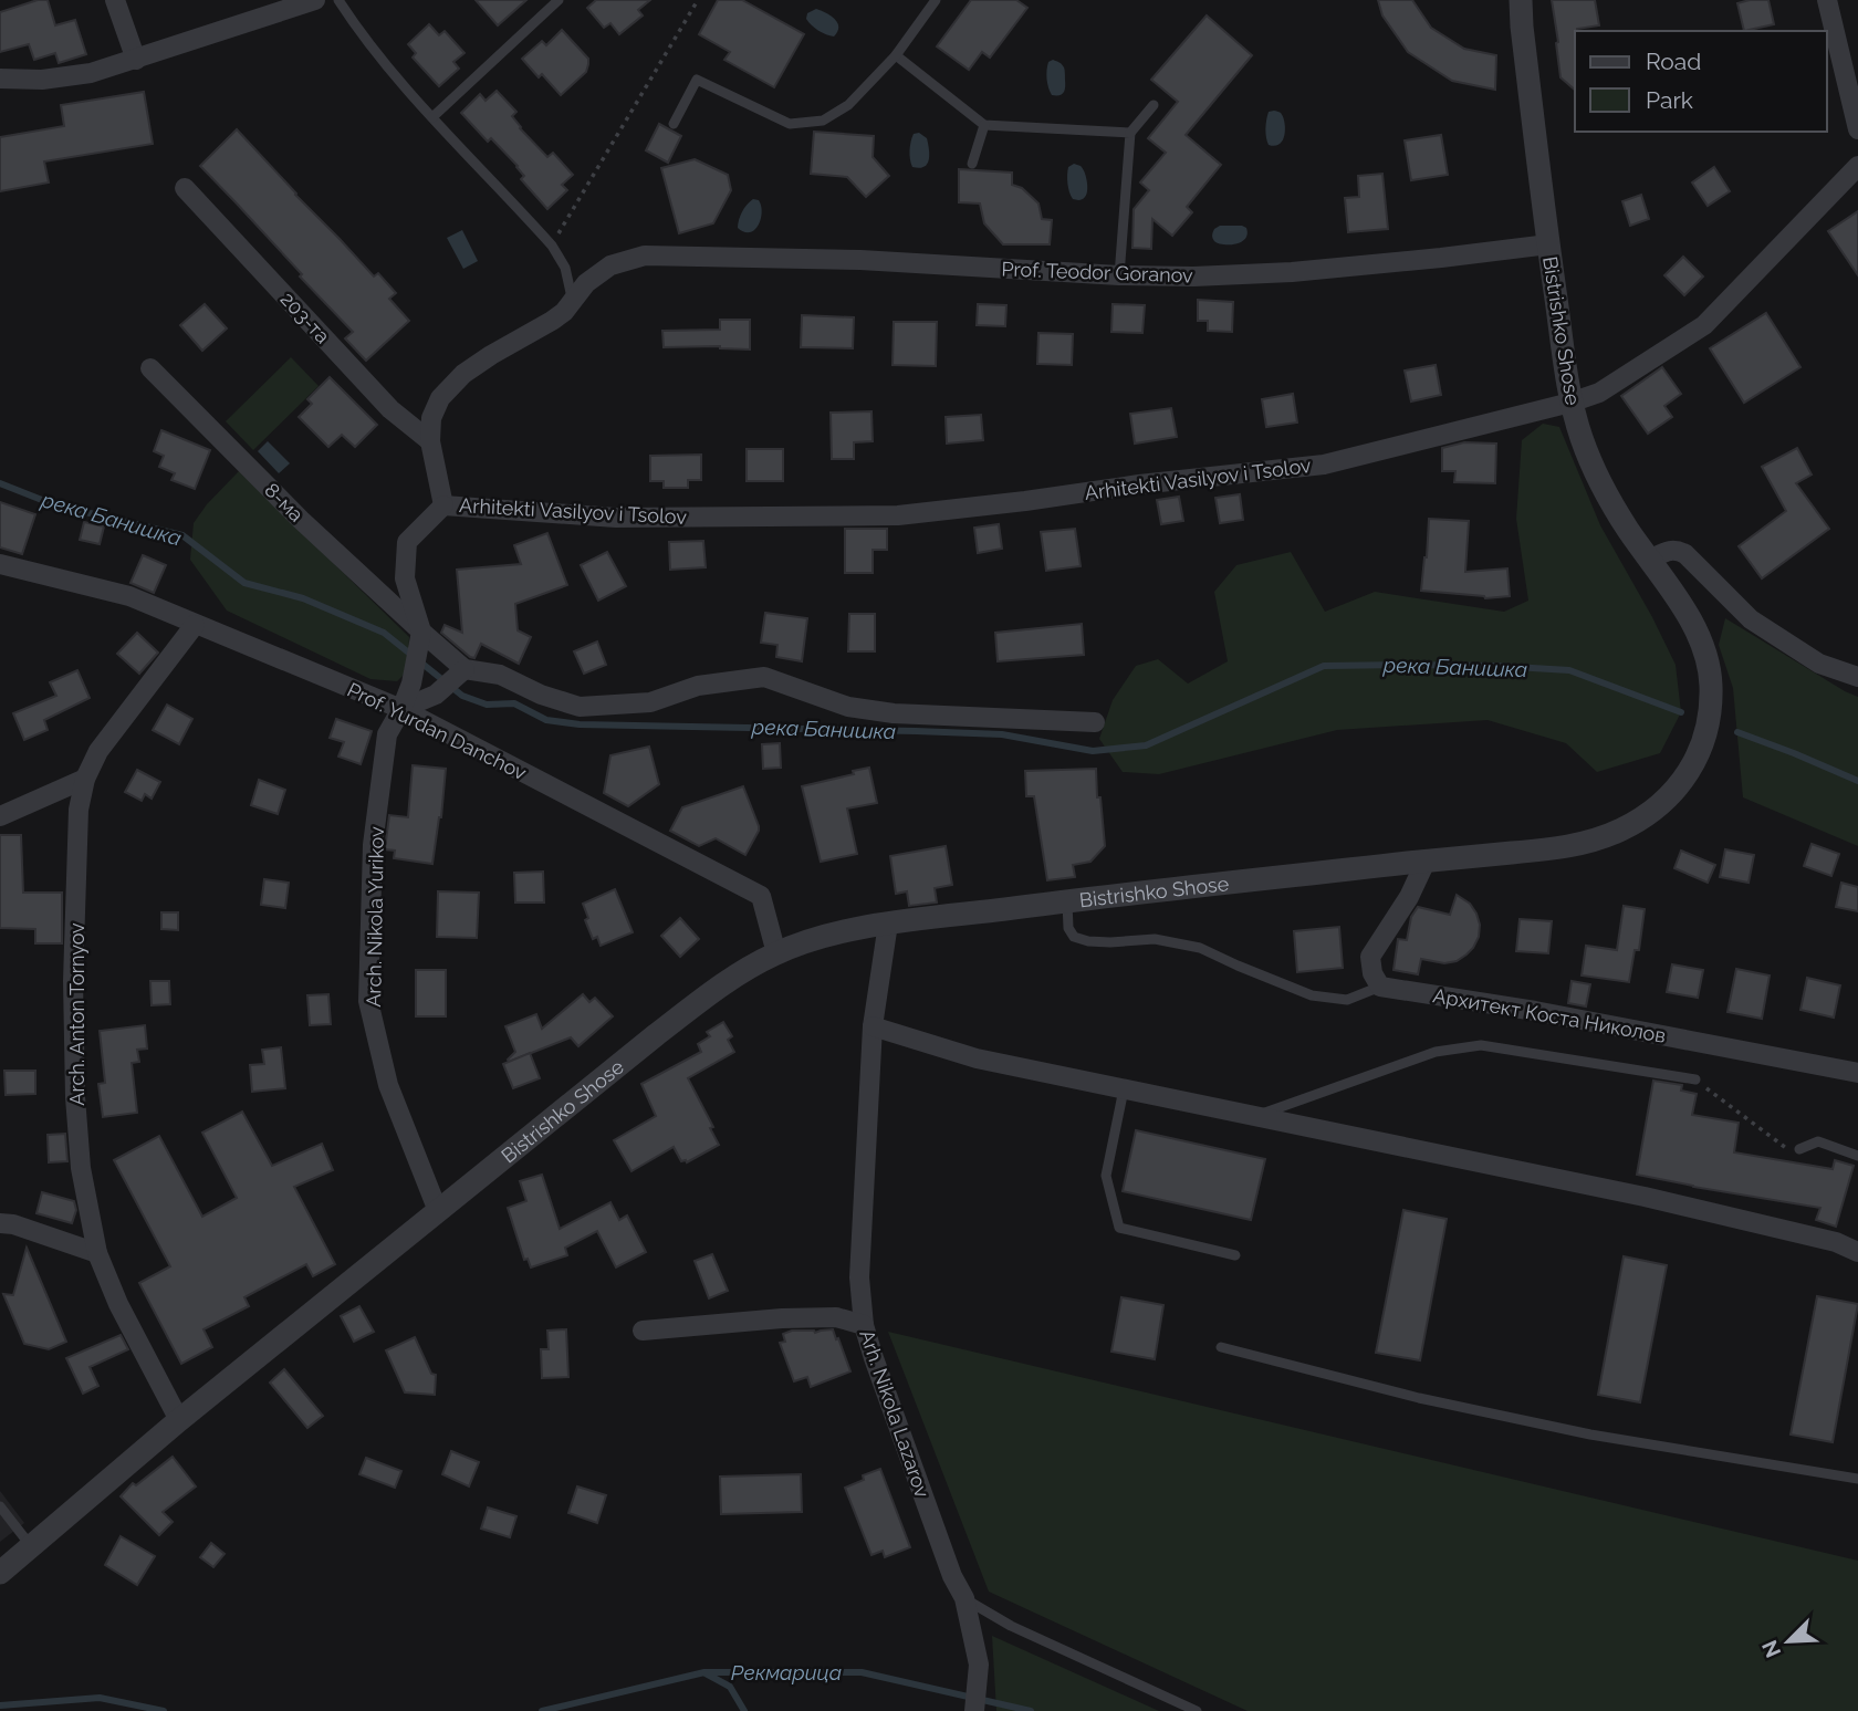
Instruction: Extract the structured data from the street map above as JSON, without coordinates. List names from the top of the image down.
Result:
{
  "streets": {
    "street": [
      "Prof. Teodor Goranov",
      "203-та",
      "Bistrishko Shose",
      "Arhitekti Vasilyov i Tsolov",
      "8-ма",
      "Prof. Yurdan Danchov",
      "Arch. Nikola Yurikov",
      "Arch. Anton Tornyov",
      "Архитект Коста Николов",
      "Arh. Nikola Lazarov"
    ]
  },
  "crossings": [
    ["Prof. Teodor Goranov", "203-та"],
    ["Prof. Teodor Goranov", "Bistrishko Shose"],
    ["Bistrishko Shose", "Arhitekti Vasilyov i Tsolov"],
    ["Bistrishko Shose", "Prof. Yurdan Danchov"],
    ["Bistrishko Shose", "Arch. Nikola Yurikov"],
    ["Bistrishko Shose", "Arch. Anton Tornyov"],
    ["Bistrishko Shose", "Arh. Nikola Lazarov"],
    ["8-ма", "Arch. Nikola Yurikov"],
    ["Prof. Yurdan Danchov", "Arch. Nikola Yurikov"],
    ["Prof. Yurdan Danchov", "Arch. Anton Tornyov"]
  ],
  "water": ["река Банишка", "Рекмарица"],
  "legend": ["Road", "Park"],
  "north": "bottom left"
}
